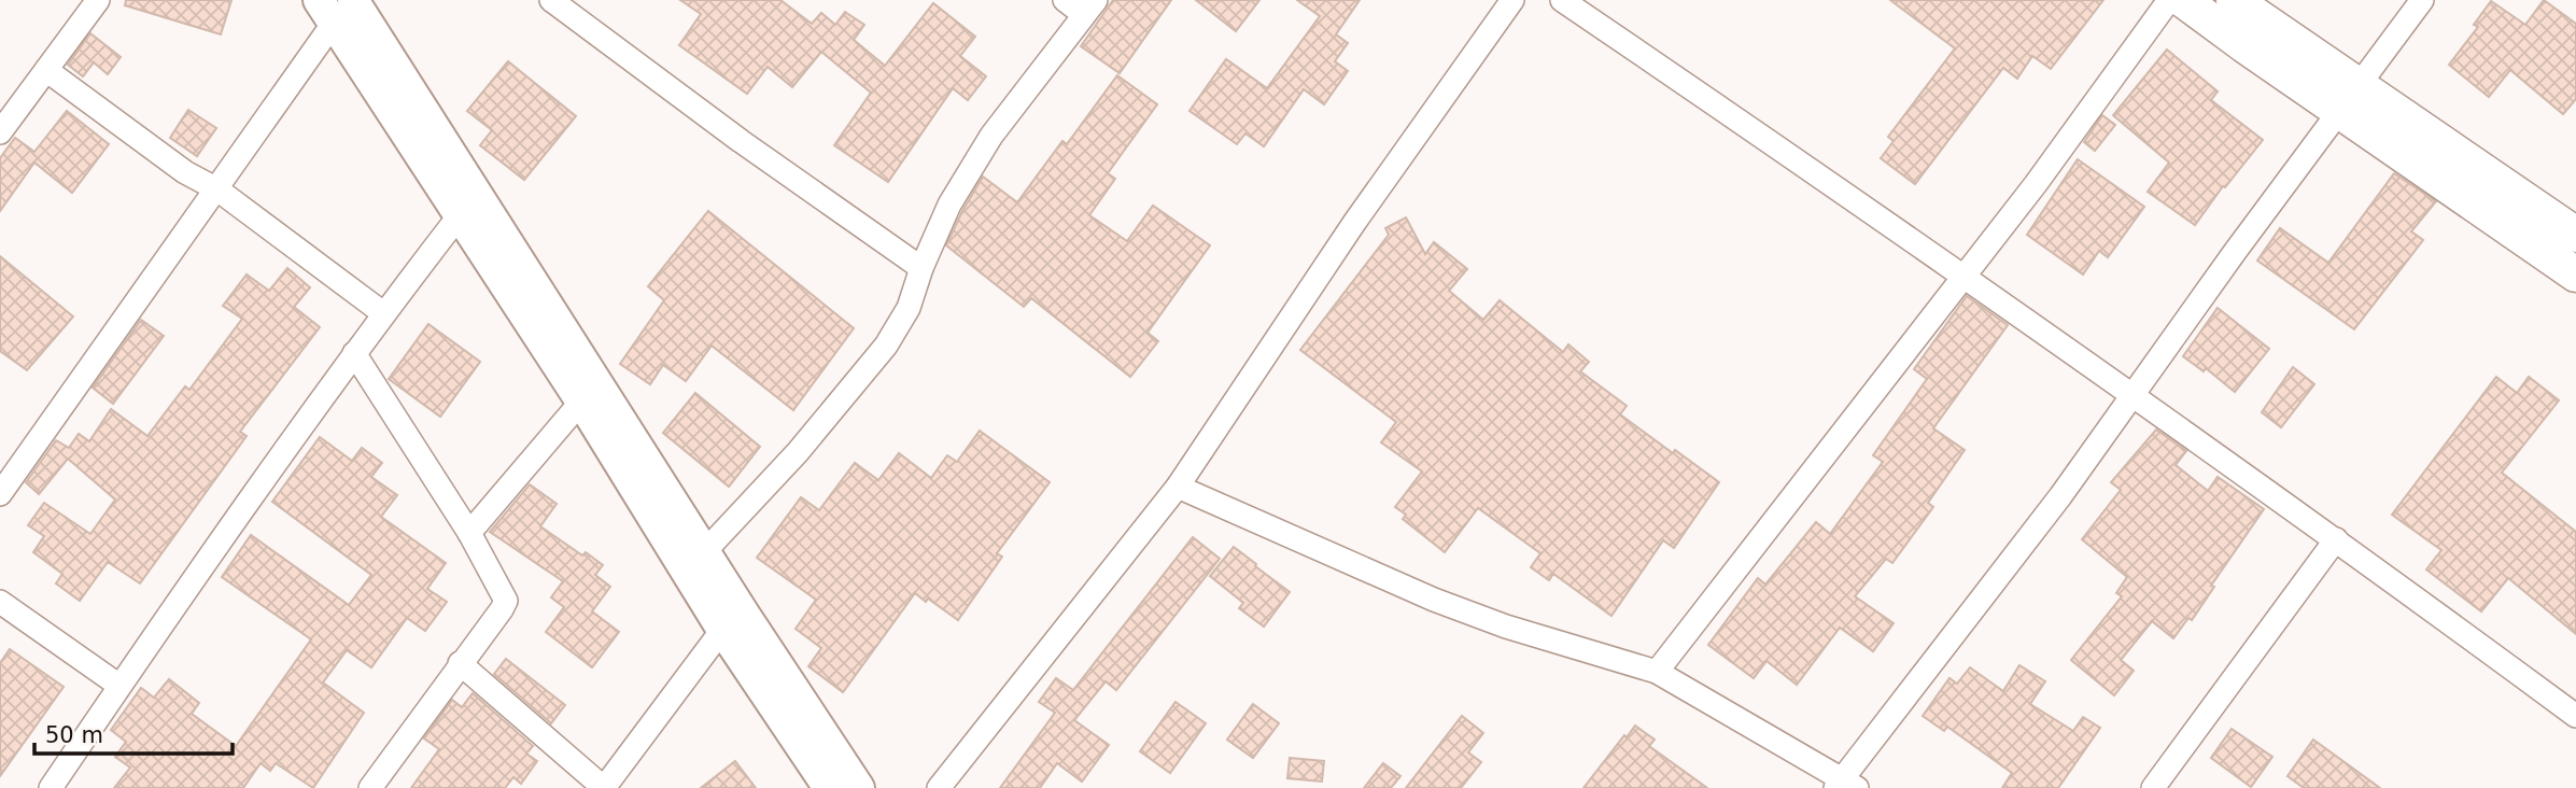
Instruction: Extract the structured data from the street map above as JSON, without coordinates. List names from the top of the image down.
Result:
{
  "scale_bar": "50 m"
}
